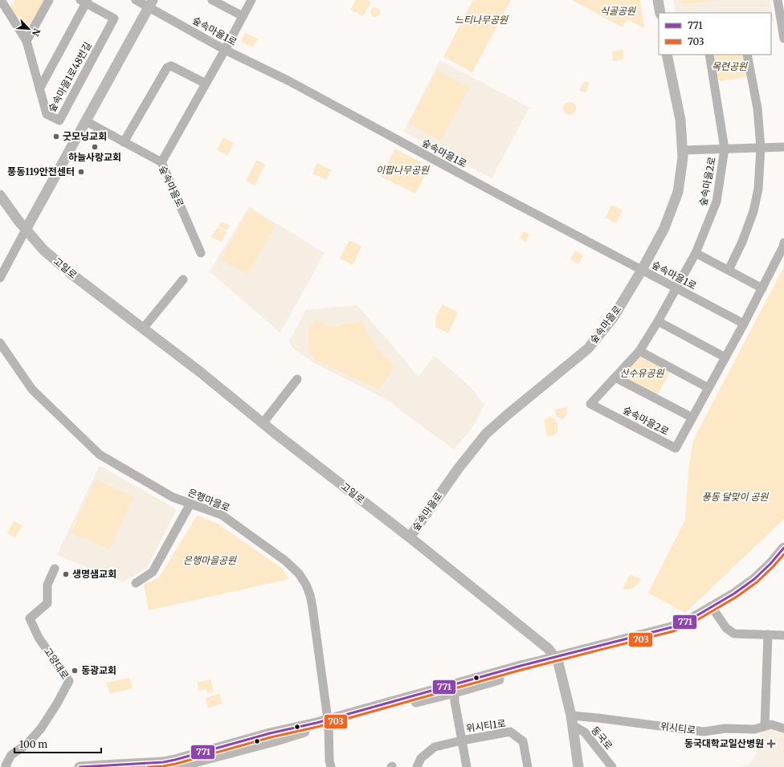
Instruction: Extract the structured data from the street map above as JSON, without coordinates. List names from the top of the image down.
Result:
{
  "streets": {
    "main road": ["숲속마을로", "고일로"],
    "street": [
      "숲속마을1로",
      "숲속마을1로48번길",
      "숲속마을2로",
      "은행마을로",
      "고양대로",
      "위시티1로",
      "위시티로",
      "동국로"
    ]
  },
  "crossings": [
    ["숲속마을1로", "숲속마을2로"],
    ["숲속마을1로", "숲속마을로"],
    ["숲속마을로", "고일로"],
    ["위시티로", "동국로"]
  ],
  "parks": [
    "식골공원",
    "느티나무공원",
    "목련공원",
    "이팝나무공원",
    "산수유공원",
    "풍동 달맞이 공원",
    "은행마을공원"
  ],
  "places": {
    "other": [
      "굿모닝교회",
      "하늘사랑교회",
      "풍동119안전센터",
      "생명샘교회",
      "동광교회"
    ],
    "health": ["동국대학교일산병원"]
  },
  "lines": ["transit line 771", "transit line 703"],
  "legend": ["771", "703"],
  "scale_bar": "100 m",
  "north": "bottom right"
}
